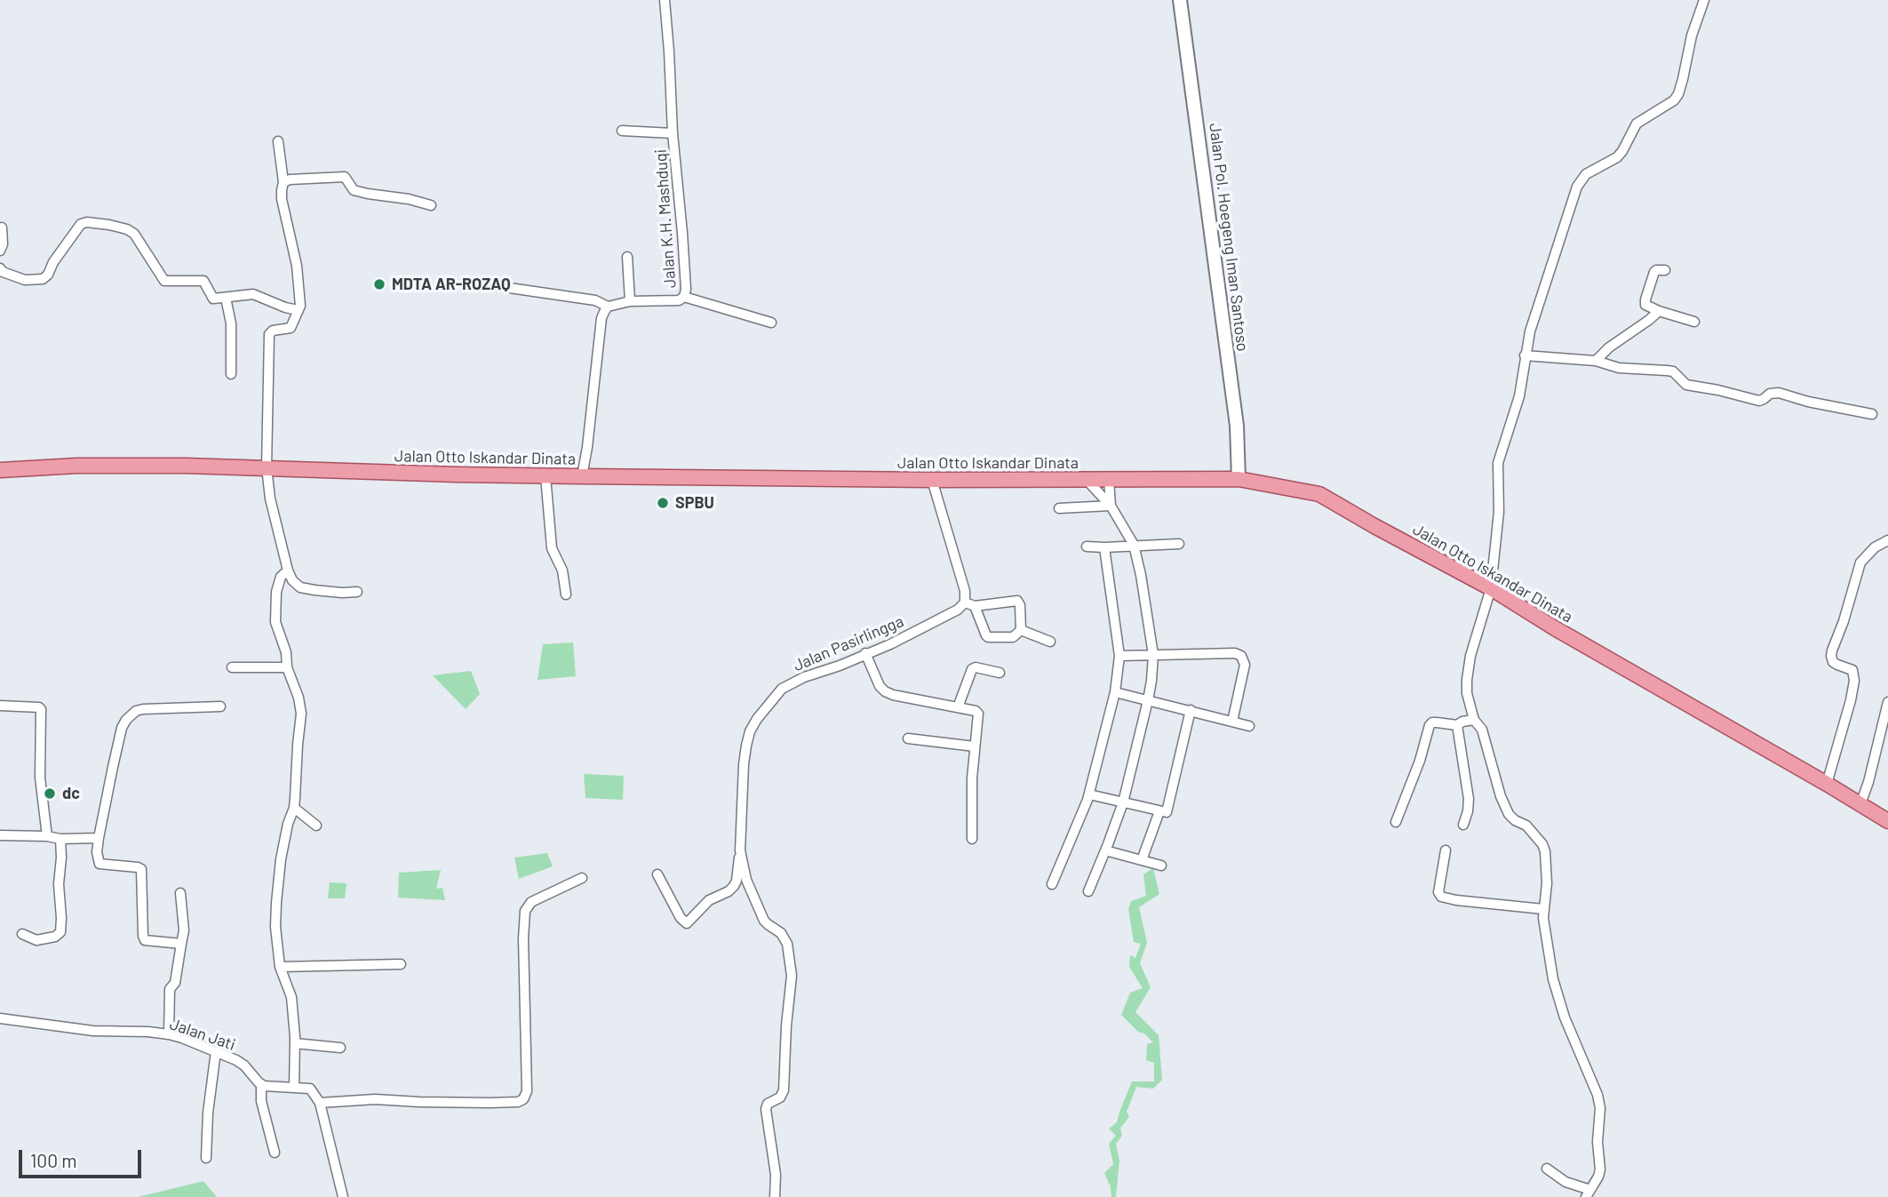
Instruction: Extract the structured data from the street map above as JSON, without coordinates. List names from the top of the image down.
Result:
{
  "streets": {
    "main road": ["Jalan Otto Iskandar Dinata"],
    "street": [
      "Jalan K.H. Mashduqi",
      "Jalan Pol. Hoegeng Iman Santoso",
      "Jalan Pasirlingga",
      "Jalan Jati"
    ]
  },
  "crossings": [
    ["Jalan Pol. Hoegeng Iman Santoso", "Jalan Otto Iskandar Dinata"]
  ],
  "places": ["MDTA AR-ROZAQ", "SPBU", "dc"],
  "scale_bar": "100 m"
}
